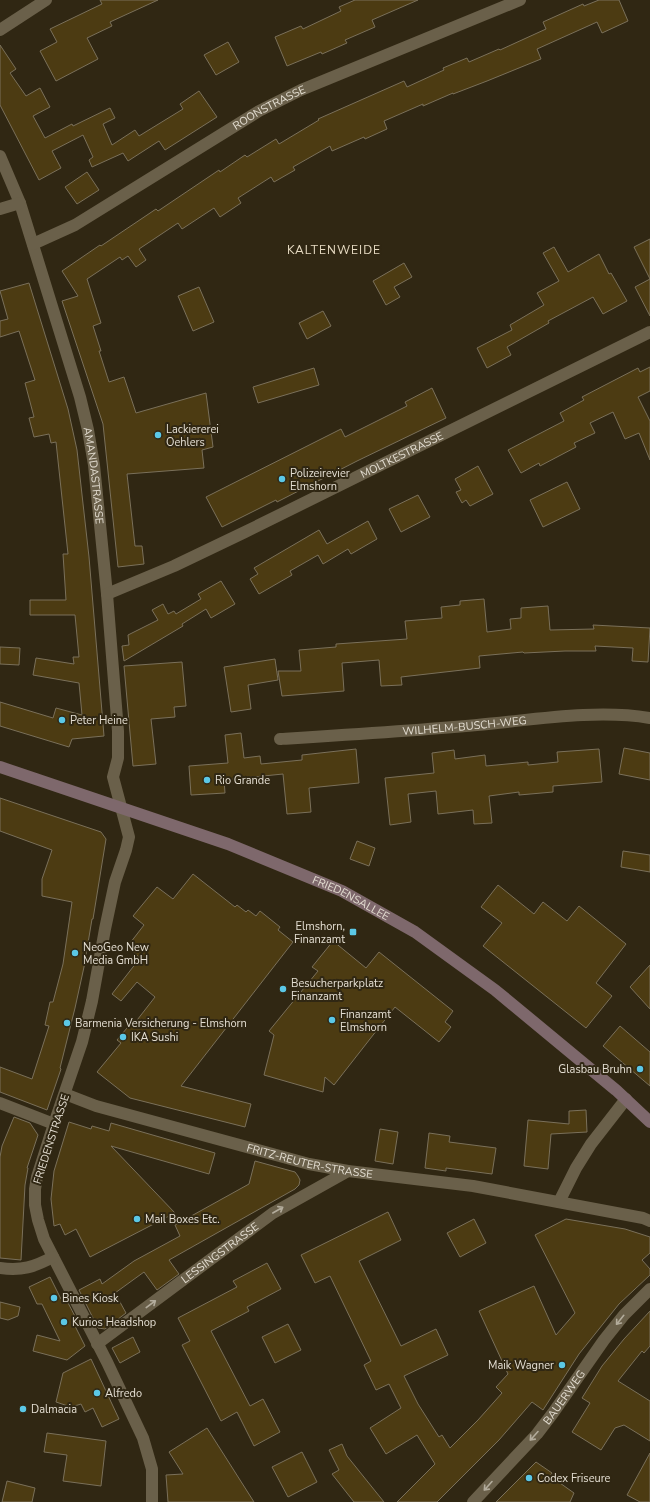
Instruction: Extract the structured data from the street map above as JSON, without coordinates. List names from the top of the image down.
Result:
{
  "streets": {
    "main road": ["FRIEDENSALLEE"],
    "street": [
      "ROONSTRASSE",
      "MOLTKESTRASSE",
      "AMANDASTRASSE",
      "WILHELM-BUSCH-WEG",
      "FRIEDENSTRASSE",
      "FRITZ-REUTER-STRASSE",
      "LESSINGSTRASSE",
      "BAUERWEG"
    ]
  },
  "crossings": [
    ["ROONSTRASSE", "AMANDASTRASSE"],
    ["MOLTKESTRASSE", "AMANDASTRASSE"],
    ["AMANDASTRASSE", "FRIEDENSALLEE"],
    ["AMANDASTRASSE", "FRIEDENSTRASSE"],
    ["FRIEDENSALLEE", "FRIEDENSTRASSE"],
    ["FRIEDENSTRASSE", "FRITZ-REUTER-STRASSE"],
    ["FRIEDENSTRASSE", "LESSINGSTRASSE"],
    ["FRITZ-REUTER-STRASSE", "LESSINGSTRASSE"]
  ],
  "one_way": ["LESSINGSTRASSE", "BAUERWEG"],
  "districts": ["KALTENWEIDE"],
  "places": {
    "other": [
      "Lackiererei Oehlers",
      "Polizeirevier Elmshorn",
      "Peter Heine",
      "Rio Grande",
      "NeoGeo New Media GmbH",
      "Besucherparkplatz Finanzamt",
      "Finanzamt Elmshorn",
      "Barmenia Versicherung - Elmshorn",
      "IKA Sushi",
      "Glasbau Bruhn",
      "Mail Boxes Etc.",
      "Bines Kiosk",
      "Kurios Headshop",
      "Maik Wagner",
      "Alfredo",
      "Dalmacia",
      "Codex Friseure"
    ],
    "transit": ["Elmshorn, Finanzamt"]
  }
}
